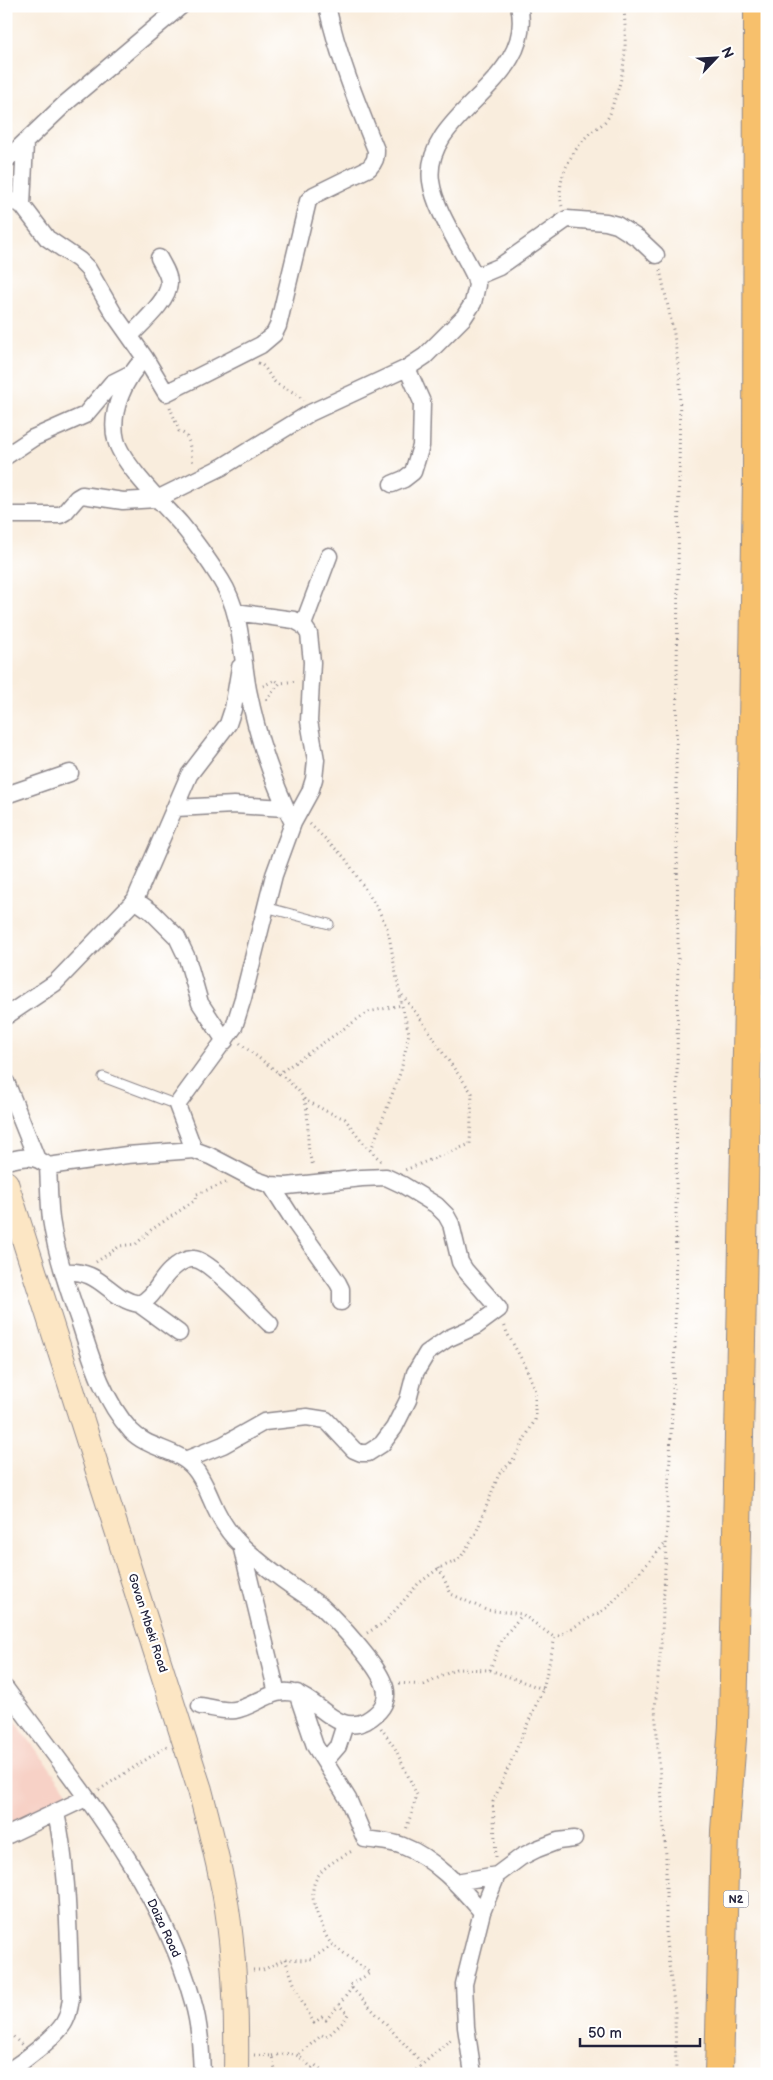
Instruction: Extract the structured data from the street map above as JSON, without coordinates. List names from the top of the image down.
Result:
{
  "streets": {
    "highway": ["N2"],
    "main road": ["Govan Mbeki Road"],
    "street": ["Daiza Road"]
  },
  "scale_bar": "50 m",
  "north": "top right"
}
